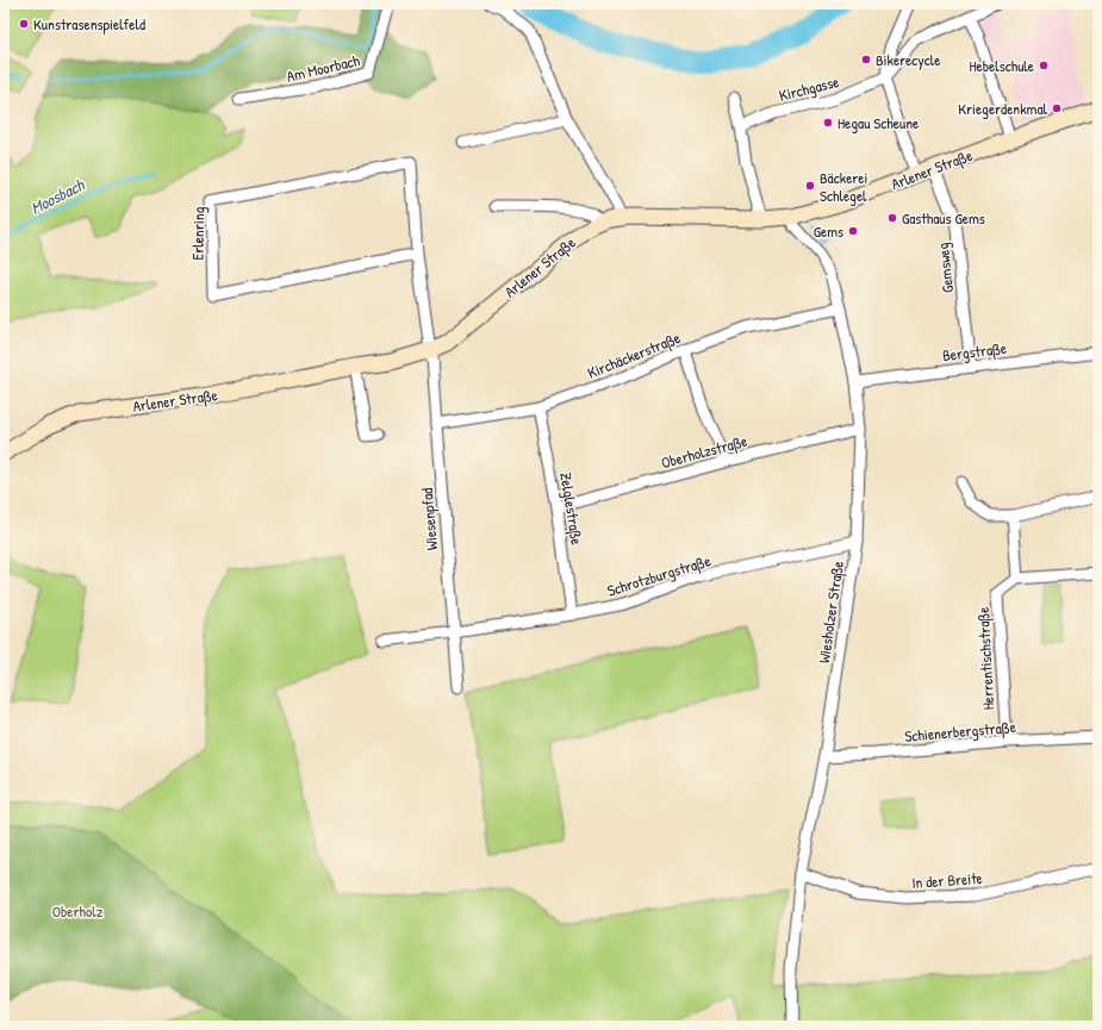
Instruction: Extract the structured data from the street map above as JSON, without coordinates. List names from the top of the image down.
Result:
{
  "streets": {
    "street": [
      "Am Moorbach",
      "Kirchgasse",
      "Arlener Straße",
      "Erlenring",
      "Gemsweg",
      "Bergstraße",
      "Kirchäckerstraße",
      "Oberholzstraße",
      "Zelglestraße",
      "Wiesenpfad",
      "Schrotzburgstraße",
      "Wiesholzer Straße",
      "Herrentischstraße",
      "Schienerbergstraße",
      "In der Breite"
    ]
  },
  "crossings": [
    ["Arlener Straße", "Erlenring"],
    ["Arlener Straße", "Gemsweg"],
    ["Arlener Straße", "Wiesenpfad"],
    ["Arlener Straße", "Wiesholzer Straße"],
    ["Erlenring", "Wiesenpfad"],
    ["Gemsweg", "Bergstraße"],
    ["Bergstraße", "Wiesholzer Straße"],
    ["Kirchäckerstraße", "Zelglestraße"],
    ["Kirchäckerstraße", "Wiesenpfad"],
    ["Kirchäckerstraße", "Wiesholzer Straße"],
    ["Oberholzstraße", "Zelglestraße"],
    ["Oberholzstraße", "Wiesholzer Straße"],
    ["Zelglestraße", "Schrotzburgstraße"],
    ["Wiesenpfad", "Schrotzburgstraße"],
    ["Schrotzburgstraße", "Wiesholzer Straße"],
    ["Wiesholzer Straße", "Schienerbergstraße"],
    ["Wiesholzer Straße", "In der Breite"],
    ["Herrentischstraße", "Schienerbergstraße"]
  ],
  "water": ["Moosbach"],
  "parks": ["Oberholz"],
  "places": [
    "Kunstrasenspielfeld",
    "Bikerecycle",
    "Hebelschule",
    "Kriegerdenkmal",
    "Hegau Scheune",
    "Bäckerei Schlegel",
    "Gasthaus Gems",
    "Gems"
  ]
}
